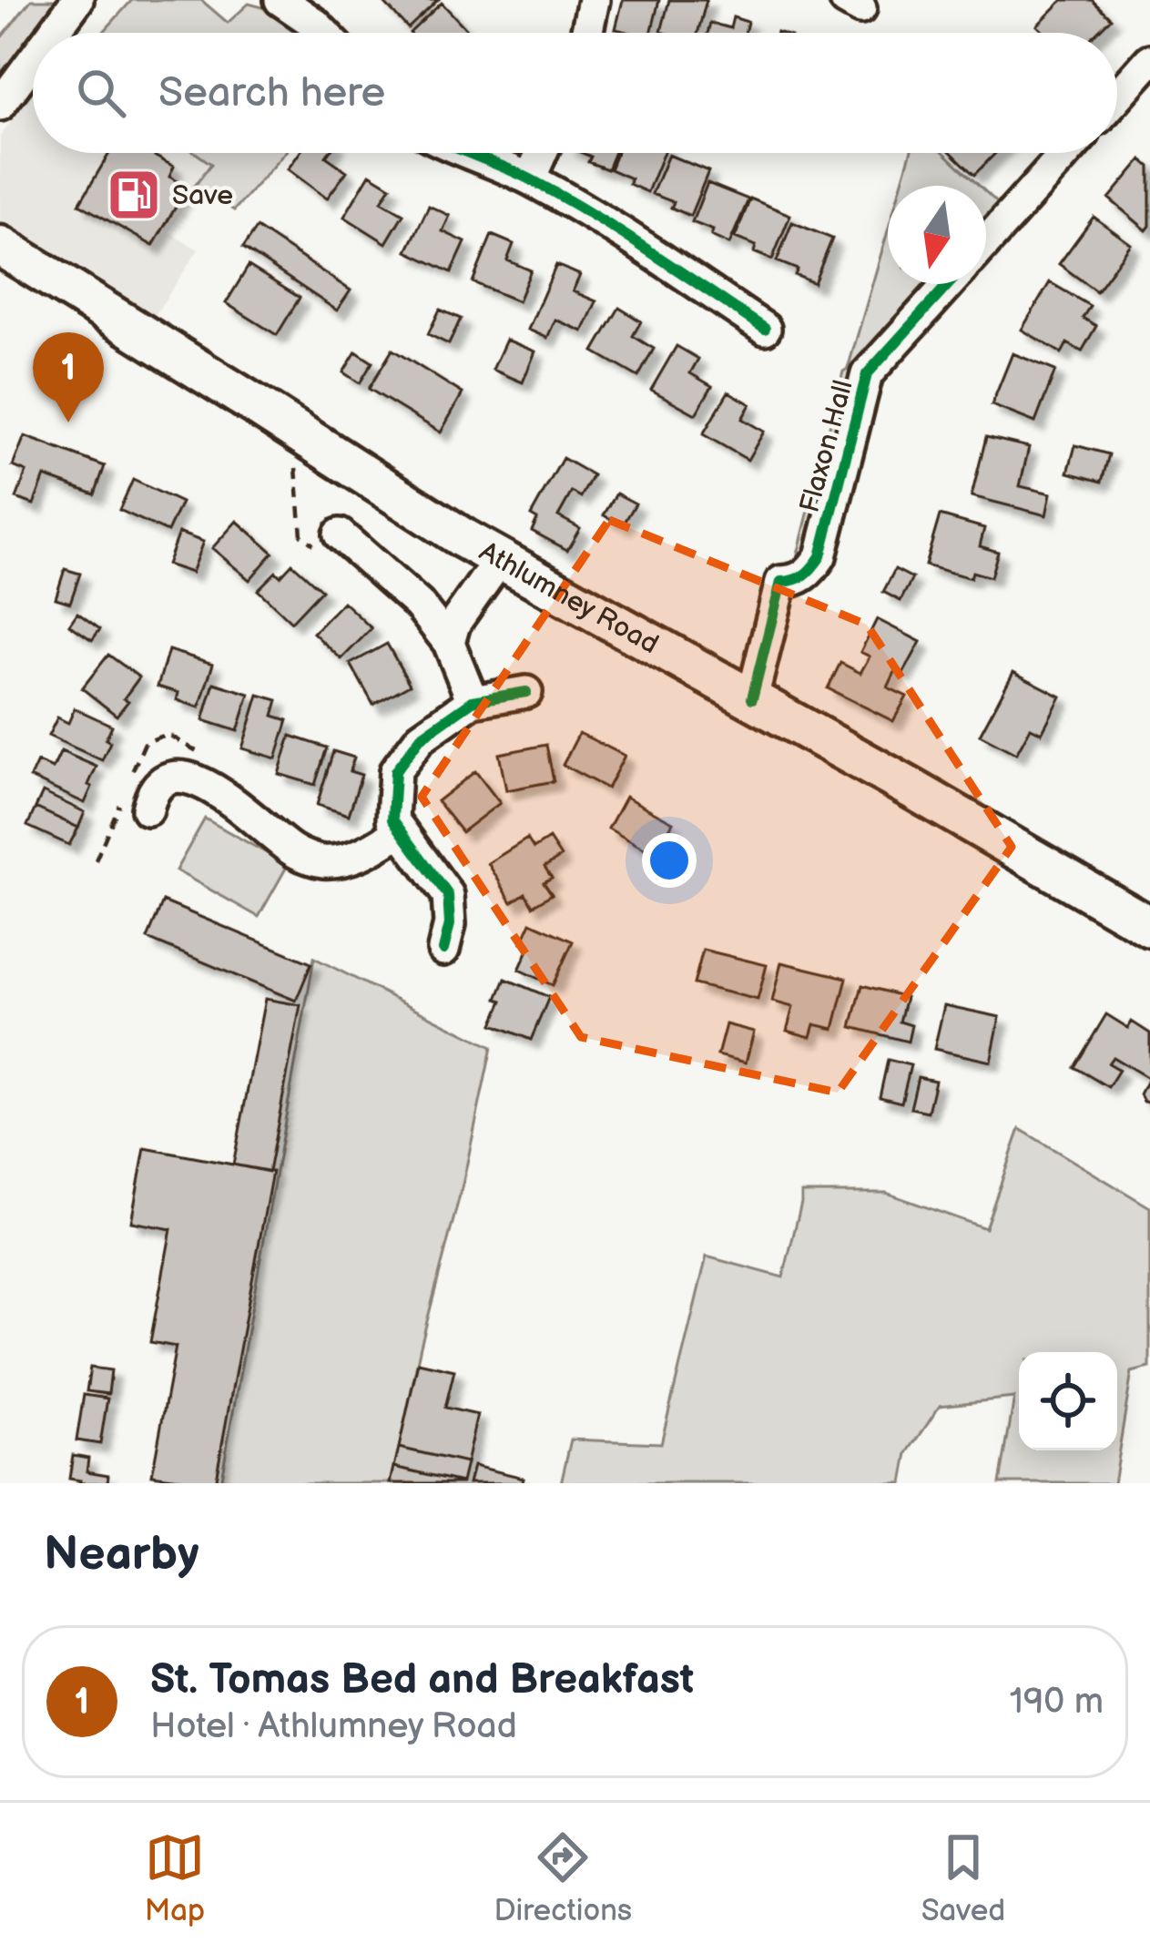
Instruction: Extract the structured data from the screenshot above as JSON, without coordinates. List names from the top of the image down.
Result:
{
  "streets": {
    "main road": ["Athlumney Road"],
    "street": ["Flaxon Hall"]
  },
  "crossings": [
    ["Flaxon Hall", "Athlumney Road"]
  ],
  "places": {
    "fuel station": ["Save"]
  },
  "north": "bottom",
  "page": {
    "search": "Search here",
    "pins": "1",
    "heading": "Nearby",
    "list": [
      {
        "mark": "1",
        "name": "St. Tomas Bed and Breakfast",
        "note": "Hotel · Athlumney Road",
        "value": "190 m"
      }
    ],
    "nav": ["Map", "Directions", "Saved"]
  }
}
